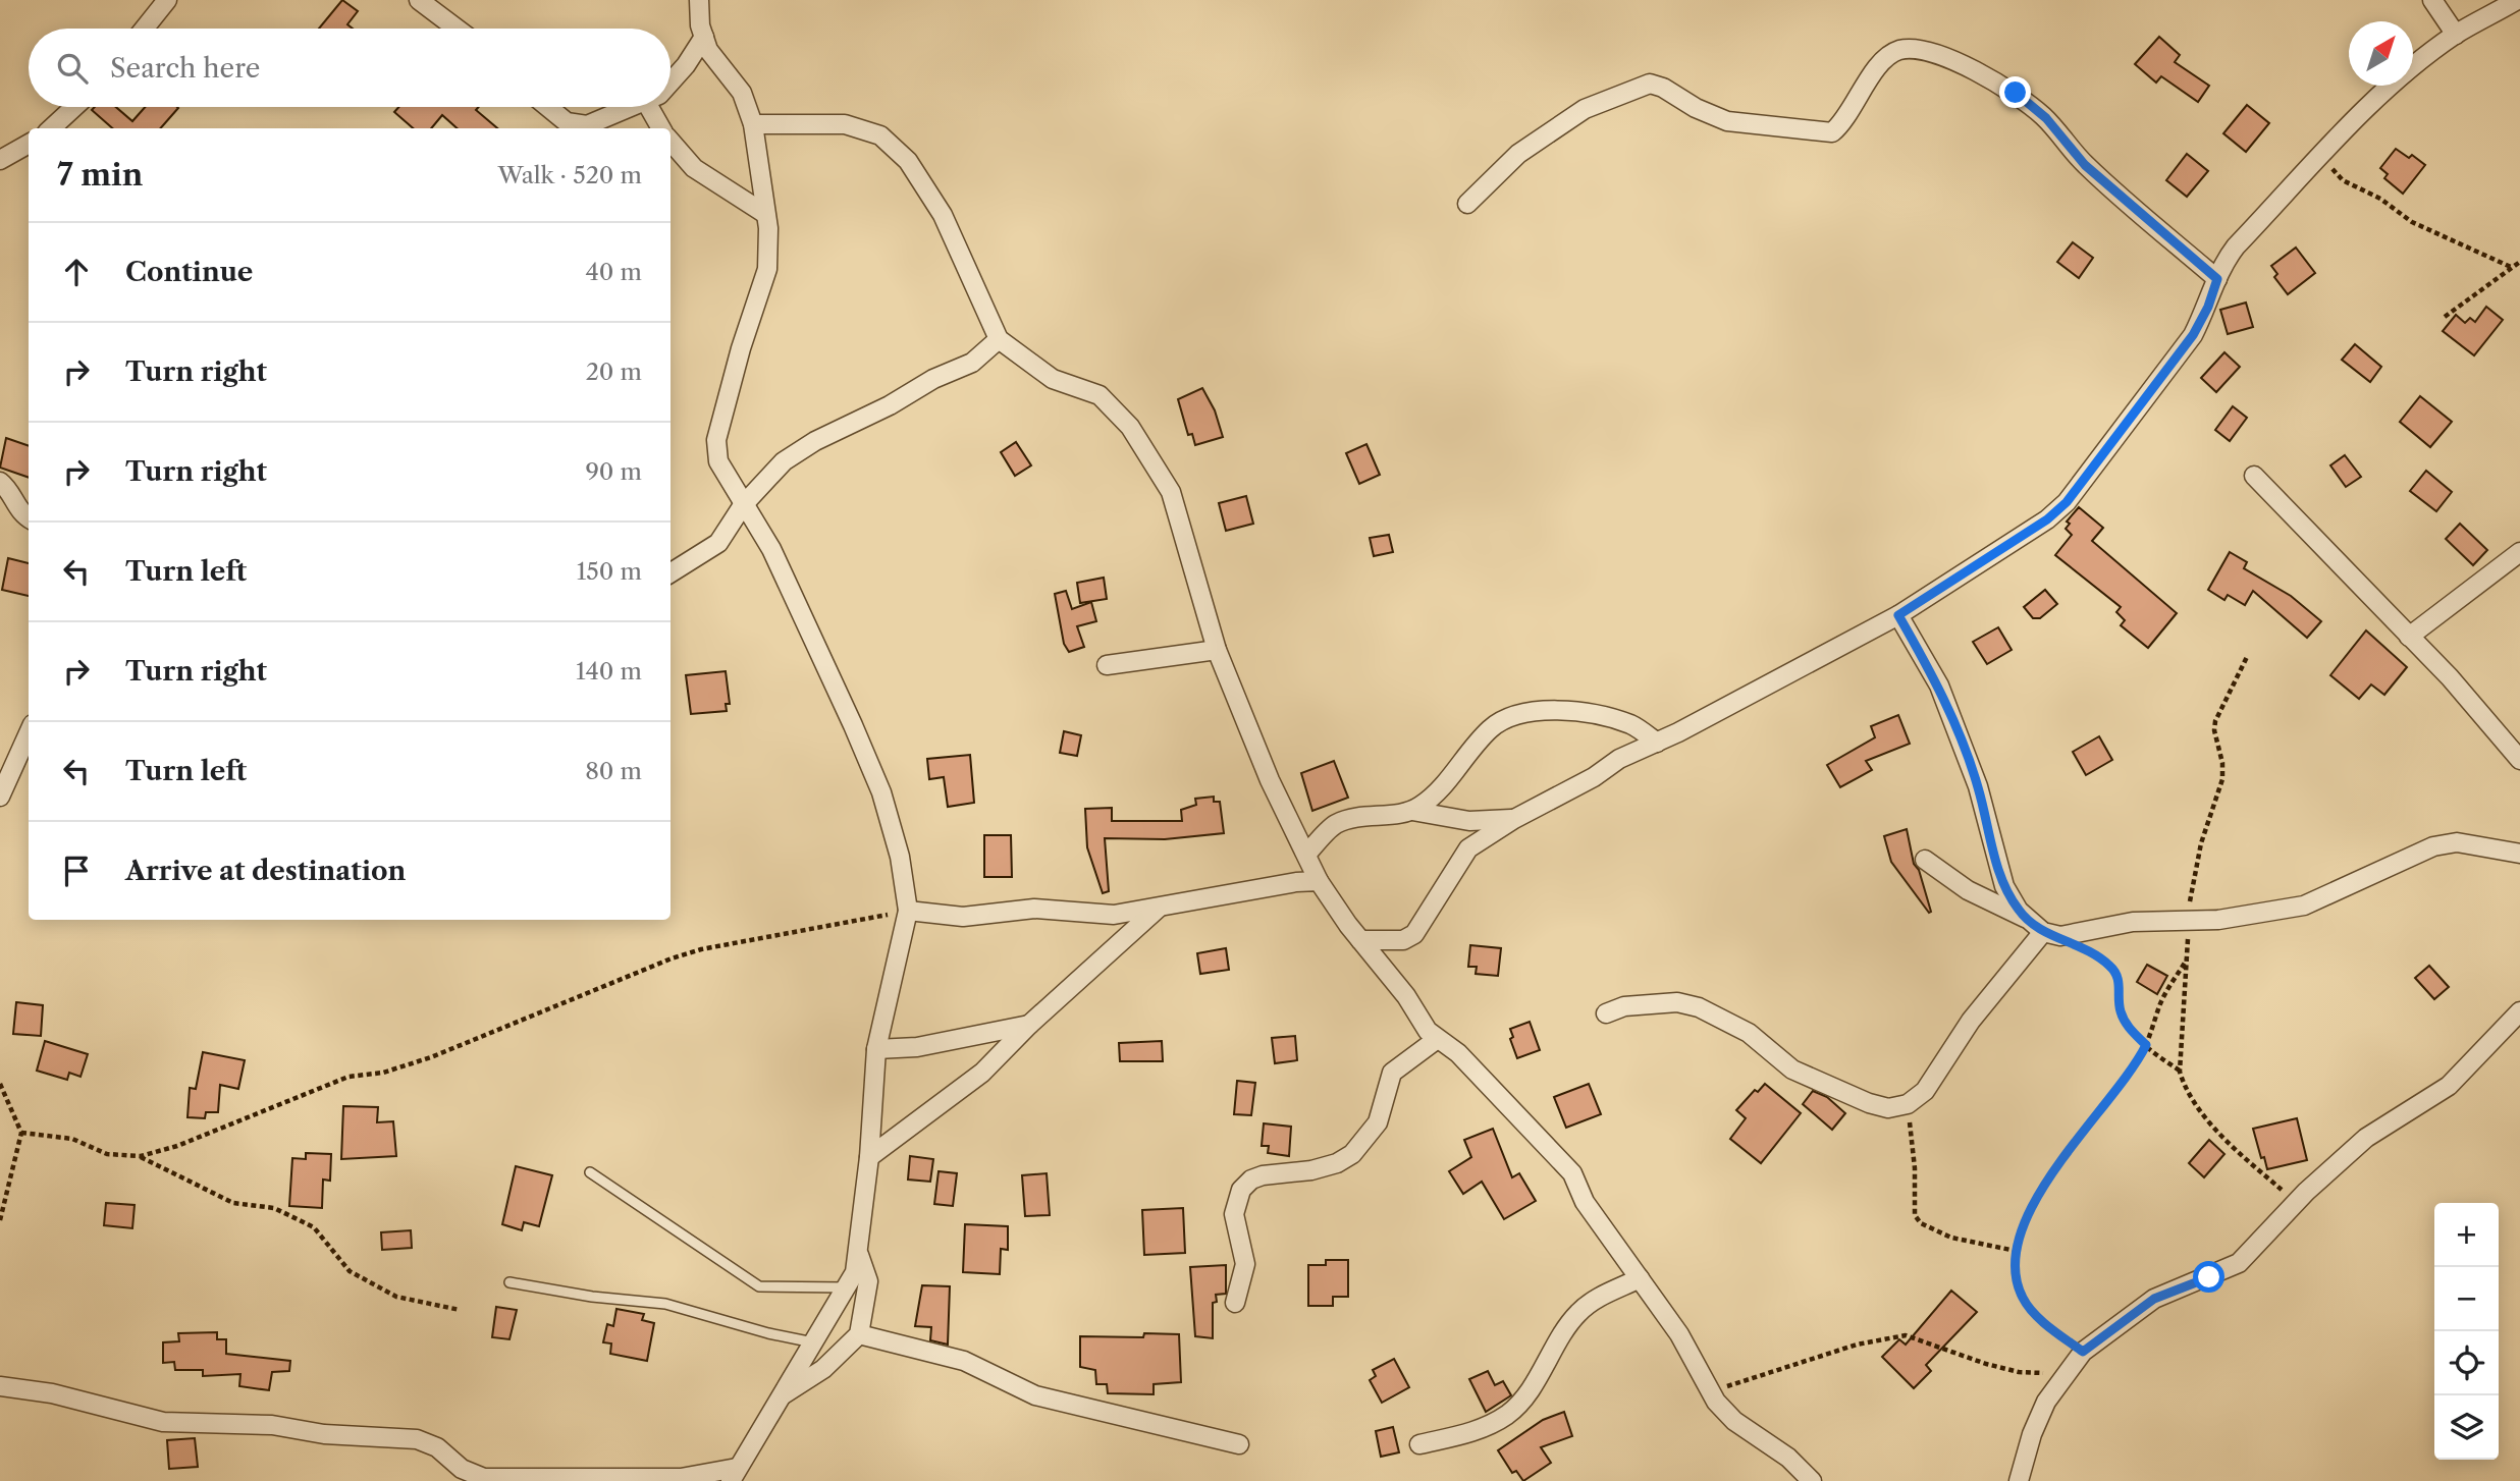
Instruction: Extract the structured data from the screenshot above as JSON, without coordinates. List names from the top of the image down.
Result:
{
  "north": "top right",
  "page": {
    "search": "Search here",
    "heading": ["7 min", "Walk · 520 m"],
    "list": [
      ["Continue", "40 m"],
      ["Turn right", "20 m"],
      ["Turn right", "90 m"],
      ["Turn left", "150 m"],
      ["Turn right", "140 m"],
      ["Turn left", "80 m"],
      "Arrive at destination"
    ],
    "map_buttons": ["+", "−"]
  }
}
